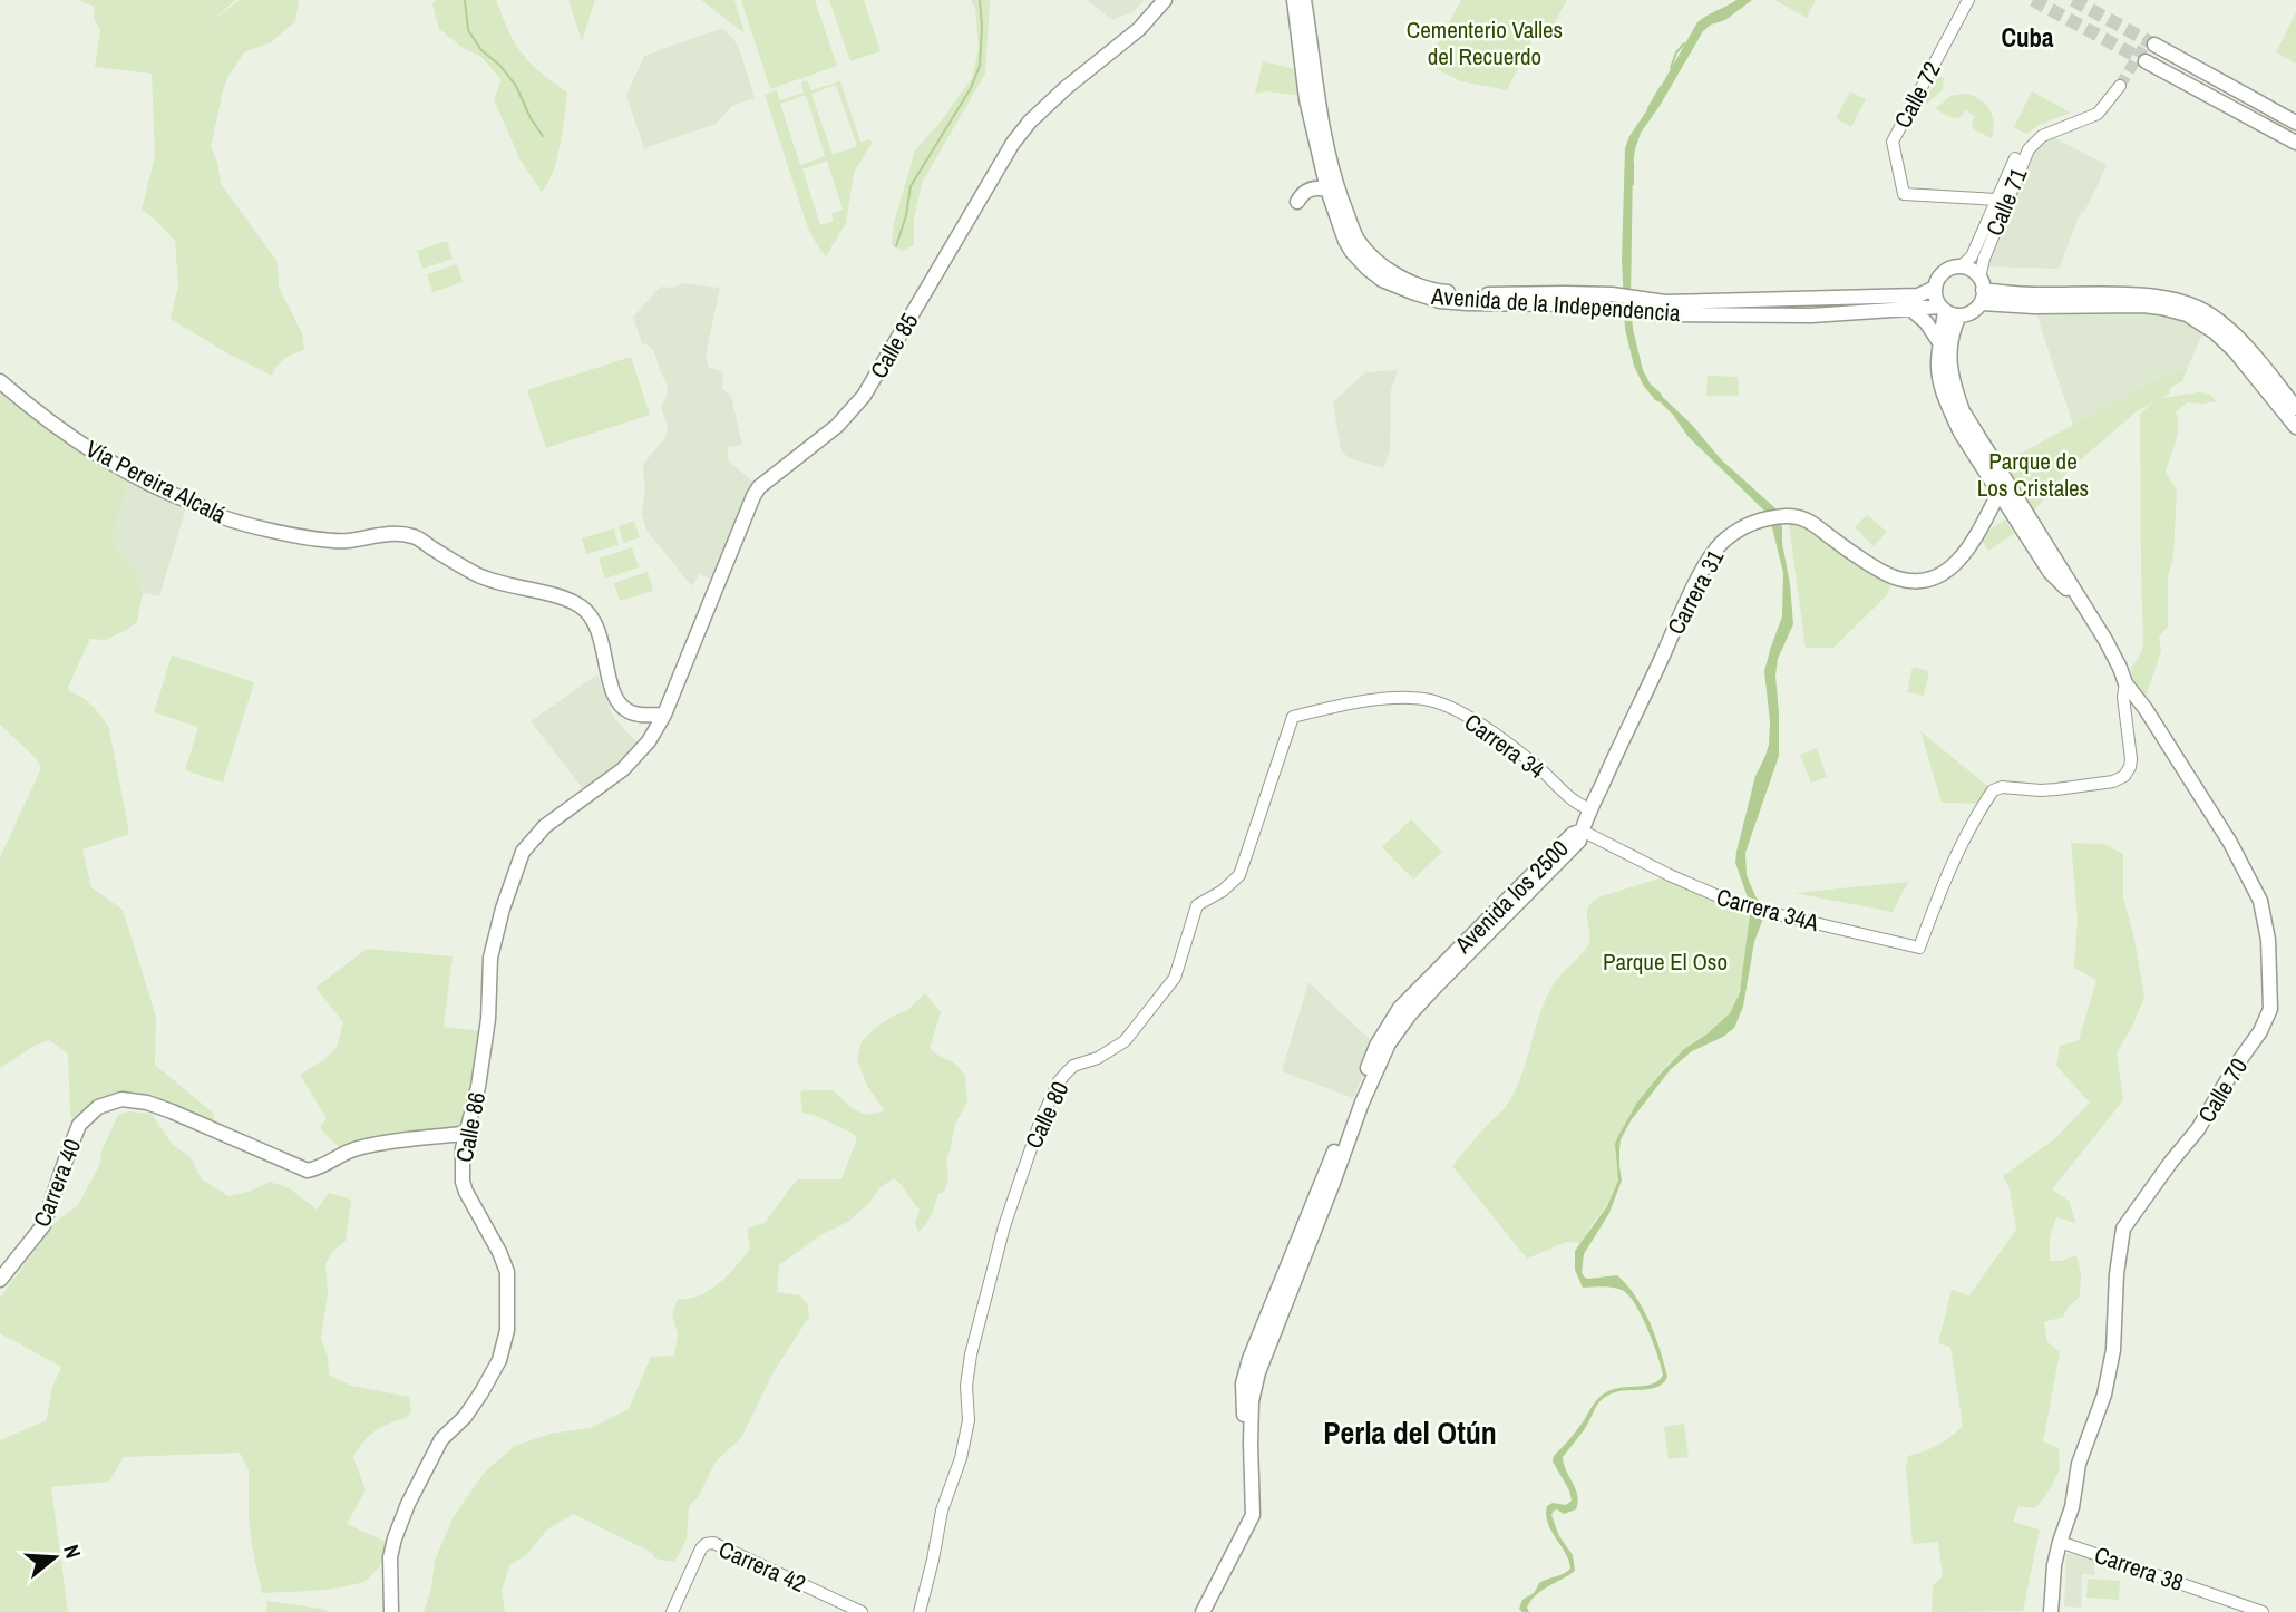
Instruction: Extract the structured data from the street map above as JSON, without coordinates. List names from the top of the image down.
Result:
{
  "streets": {
    "main road": [
      "Avenida de la Independencia",
      "Calle 85",
      "Vía Pereira Alcalá",
      "Carrera 31",
      "Avenida los 2500",
      "Calle 70",
      "Calle 86",
      "Carrera 40"
    ],
    "street": [
      "Calle 72",
      "Calle 71",
      "Carrera 34",
      "Carrera 34A",
      "Calle 80",
      "Carrera 42",
      "Carrera 38"
    ]
  },
  "crossings": [
    ["Calle 72", "Calle 71"],
    ["Calle 71", "Avenida de la Independencia"],
    ["Calle 71", "Calle 70"],
    ["Avenida de la Independencia", "Calle 70"],
    ["Calle 85", "Vía Pereira Alcalá"],
    ["Calle 85", "Calle 86"],
    ["Vía Pereira Alcalá", "Calle 86"],
    ["Carrera 31", "Carrera 34"],
    ["Carrera 31", "Avenida los 2500"],
    ["Carrera 31", "Carrera 34A"],
    ["Carrera 31", "Calle 70"],
    ["Carrera 34", "Calle 80"],
    ["Avenida los 2500", "Carrera 34A"],
    ["Carrera 34A", "Calle 70"],
    ["Calle 70", "Carrera 38"],
    ["Calle 86", "Carrera 40"]
  ],
  "districts": ["Cuba", "Perla del Otún"],
  "parks": ["Cementerio Valles del Recuerdo", "Parque de Los Cristales", "Parque El Oso"],
  "north": "right"
}
